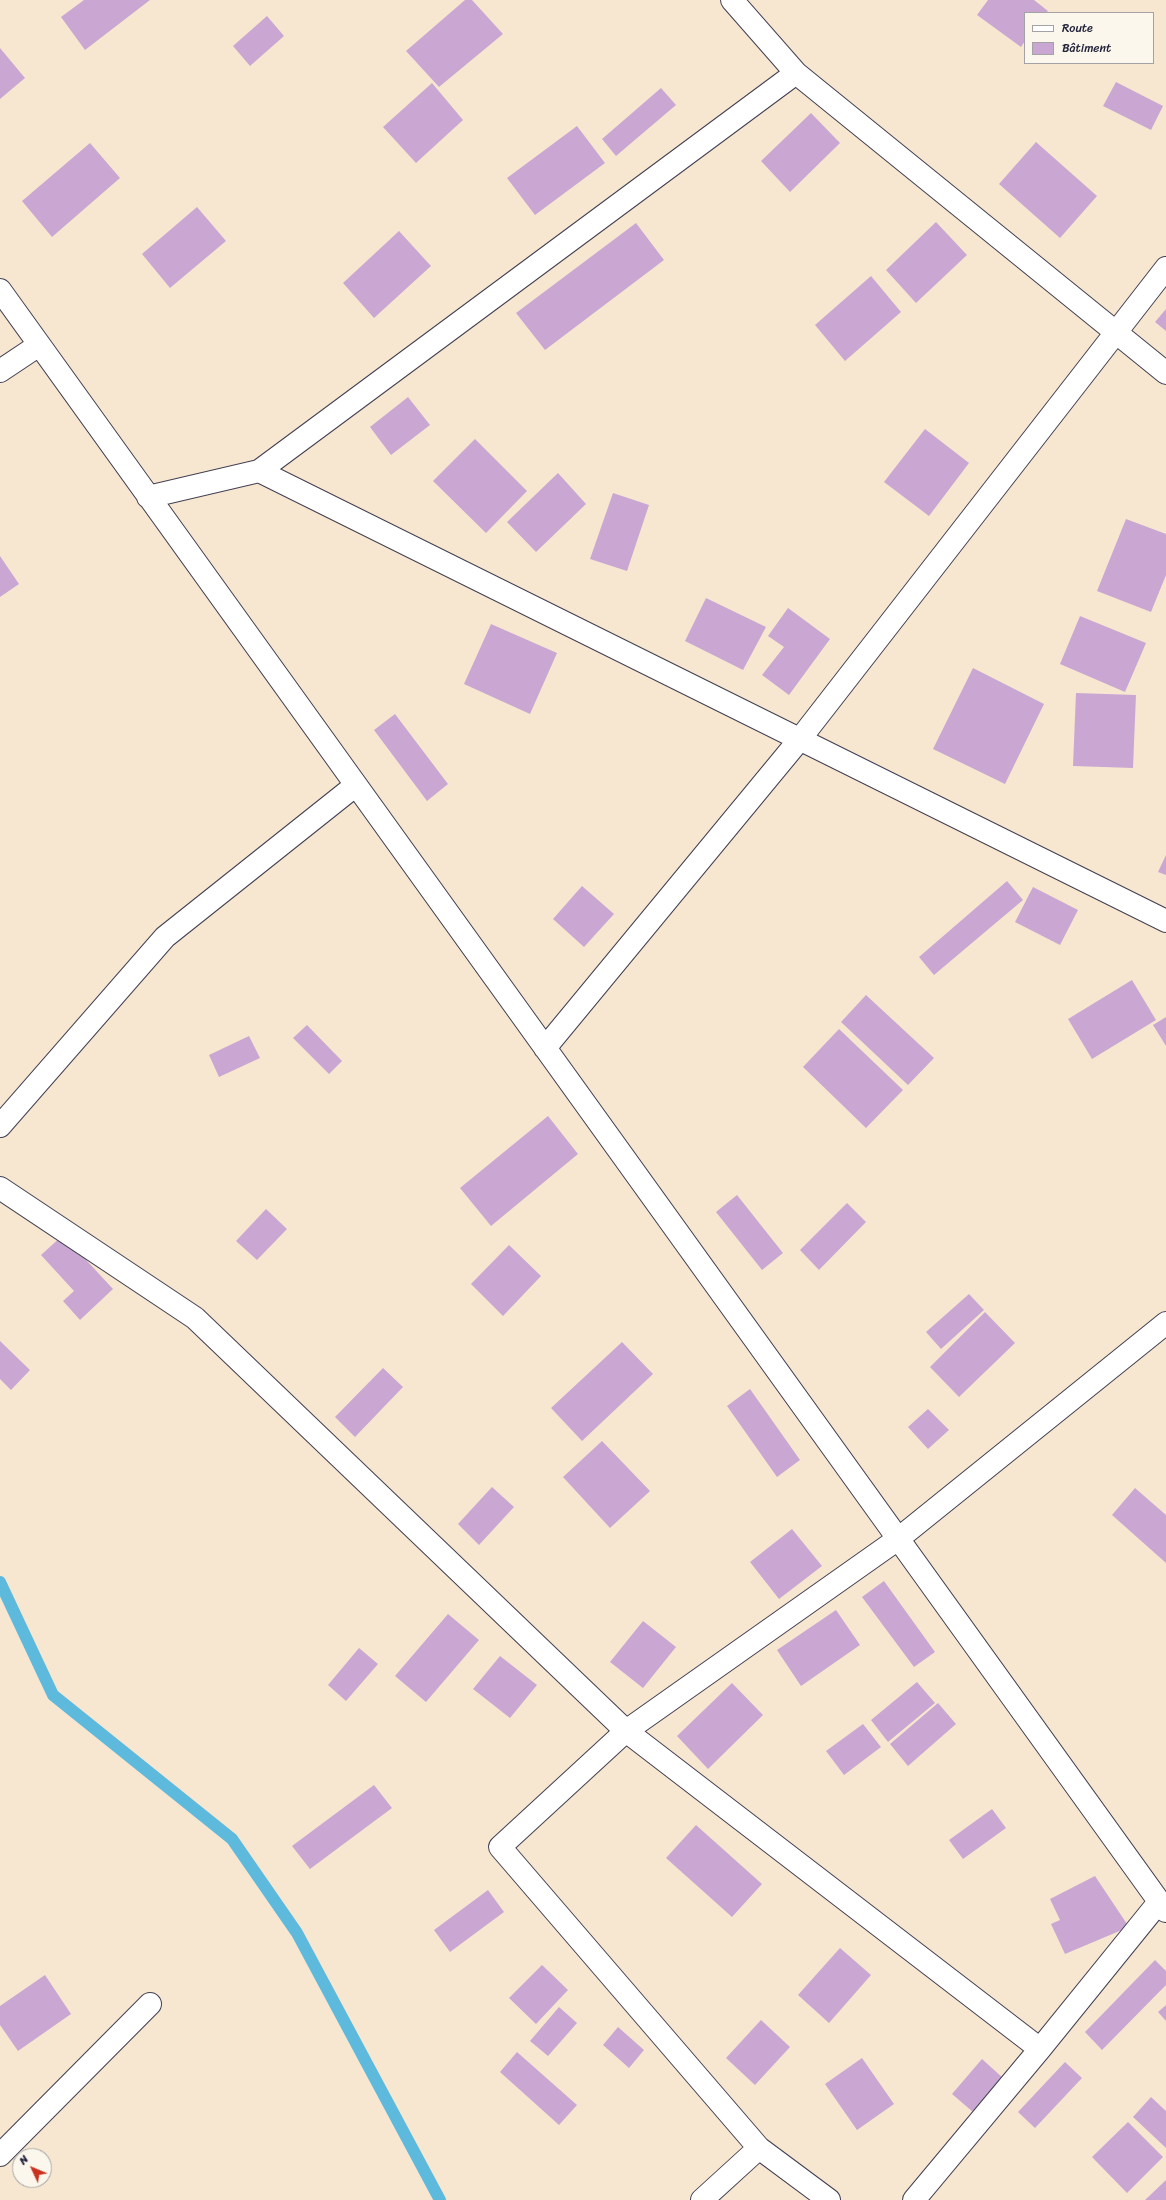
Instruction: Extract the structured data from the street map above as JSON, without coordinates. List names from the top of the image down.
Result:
{
  "legend": ["Route", "Bâtiment"],
  "north": "top left"
}
